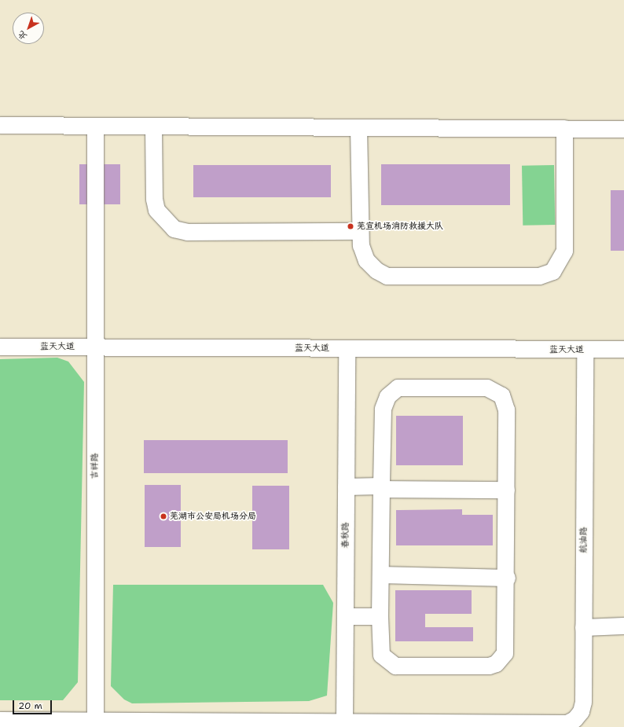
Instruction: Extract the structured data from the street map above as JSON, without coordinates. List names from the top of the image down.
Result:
{
  "streets": {
    "street": [
      "蓝天大道",
      "吉祥路",
      "春秋路",
      "航油路"
    ]
  },
  "crossings": [
    ["蓝天大道", "吉祥路"],
    ["蓝天大道", "春秋路"],
    ["蓝天大道", "航油路"],
    ["春秋路", "航油路"]
  ],
  "places": ["芜宣机场消防救援大队", "芜湖市公安局机场分局"],
  "scale_bar": "20 m",
  "north": "bottom left"
}
